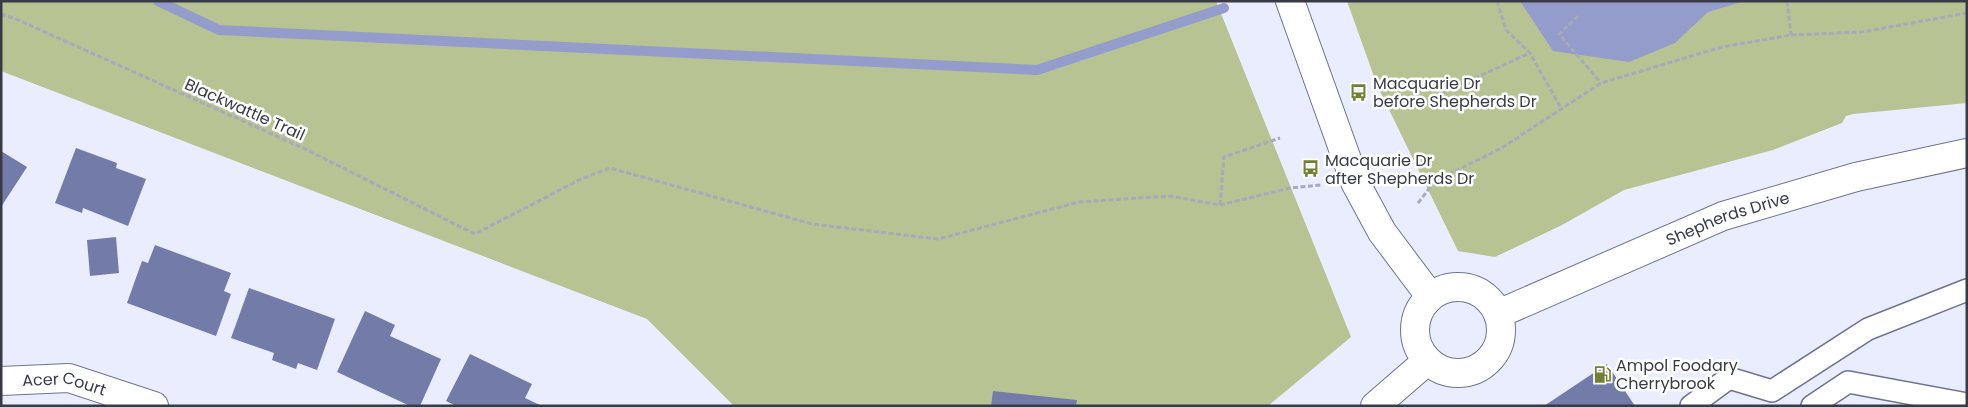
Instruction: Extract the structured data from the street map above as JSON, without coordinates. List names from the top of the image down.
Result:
{
  "streets": {
    "main road": ["Shepherds Drive", "Acer Court"],
    "path": ["Blackwattle Trail"]
  },
  "places": {
    "bus stop": ["Macquarie Dr before Shepherds Dr", "Macquarie Dr after Shepherds Dr"],
    "fuel station": ["Ampol Foodary Cherrybrook"]
  }
}
